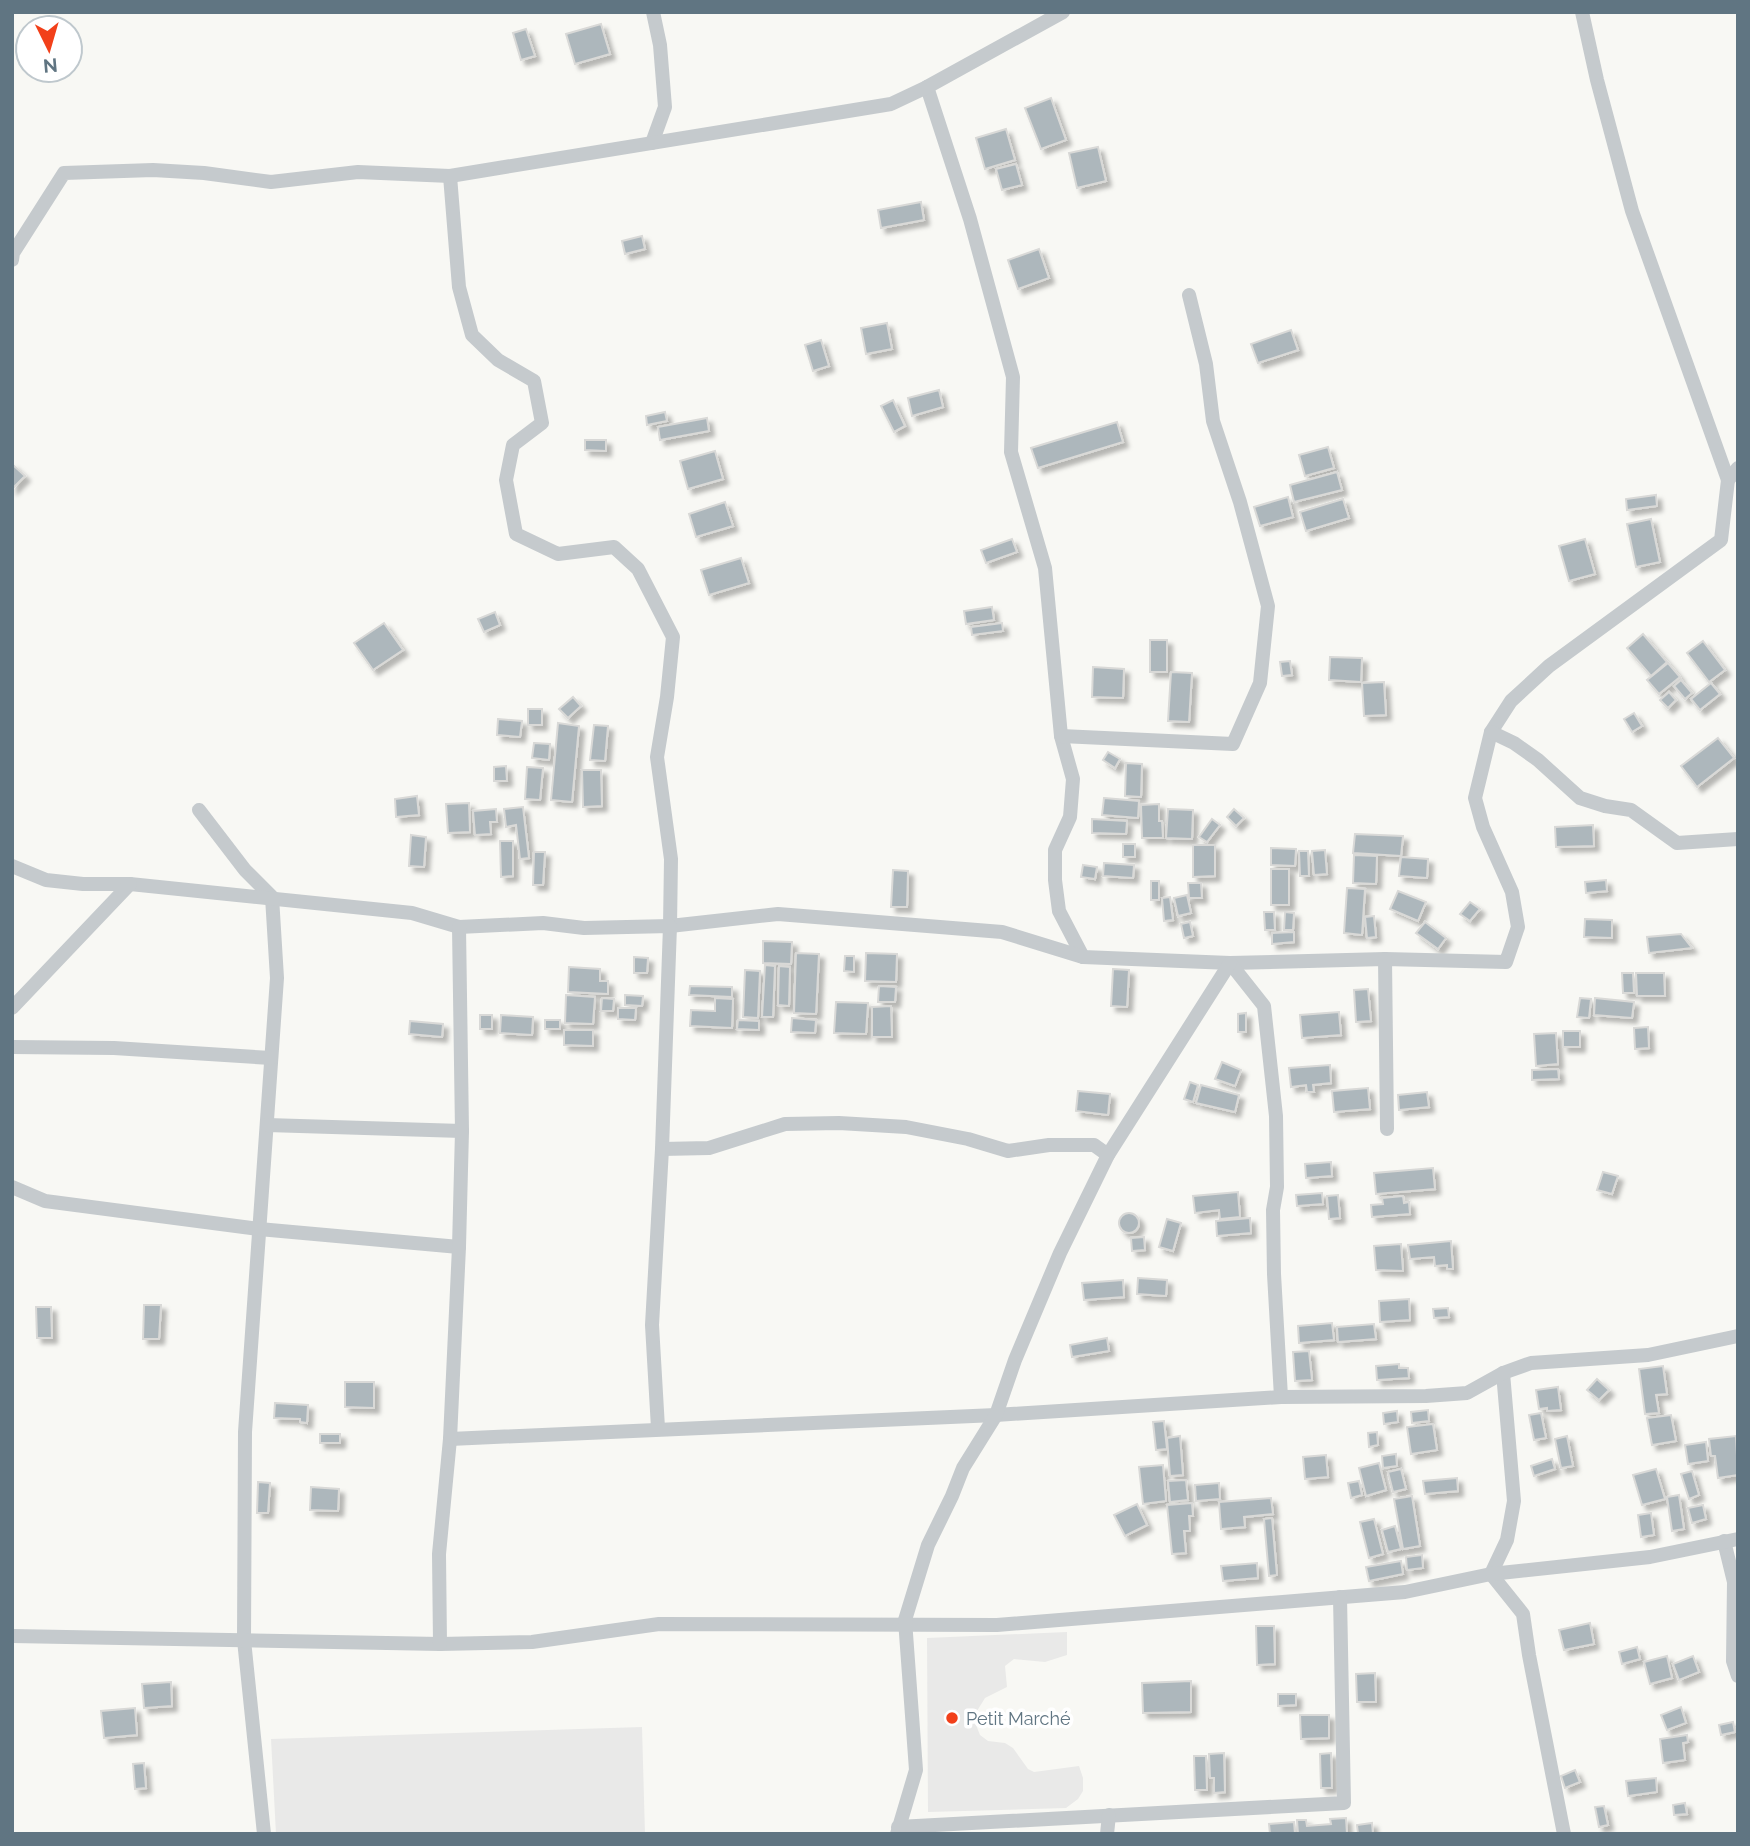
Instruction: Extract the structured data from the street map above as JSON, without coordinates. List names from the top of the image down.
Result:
{
  "places": ["Petit Marché"],
  "north": "bottom"
}
